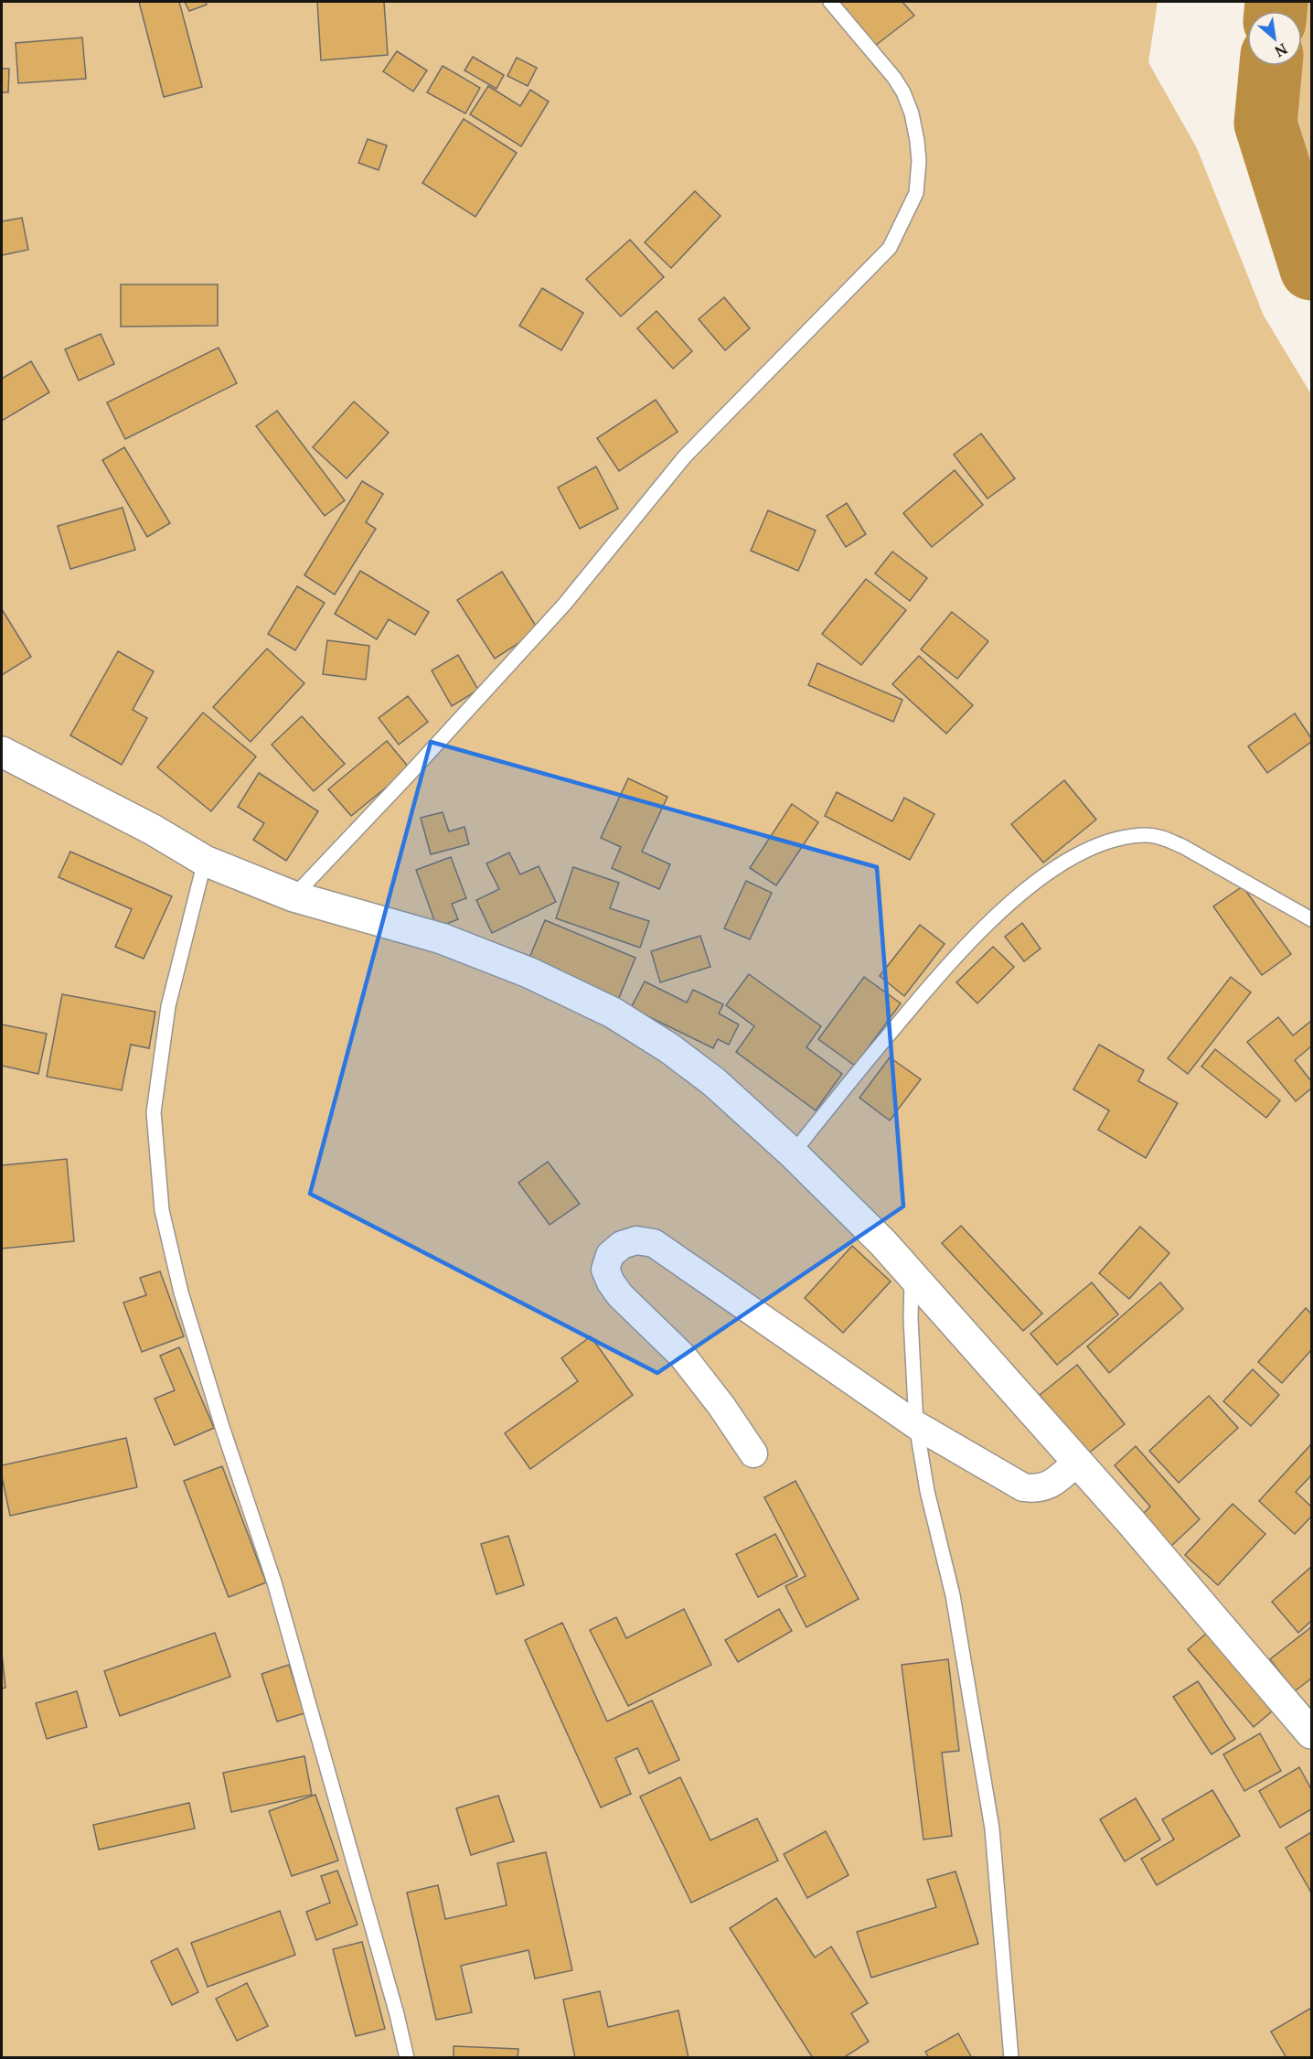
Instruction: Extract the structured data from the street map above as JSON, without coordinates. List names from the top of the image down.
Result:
{
  "north": "bottom right"
}
